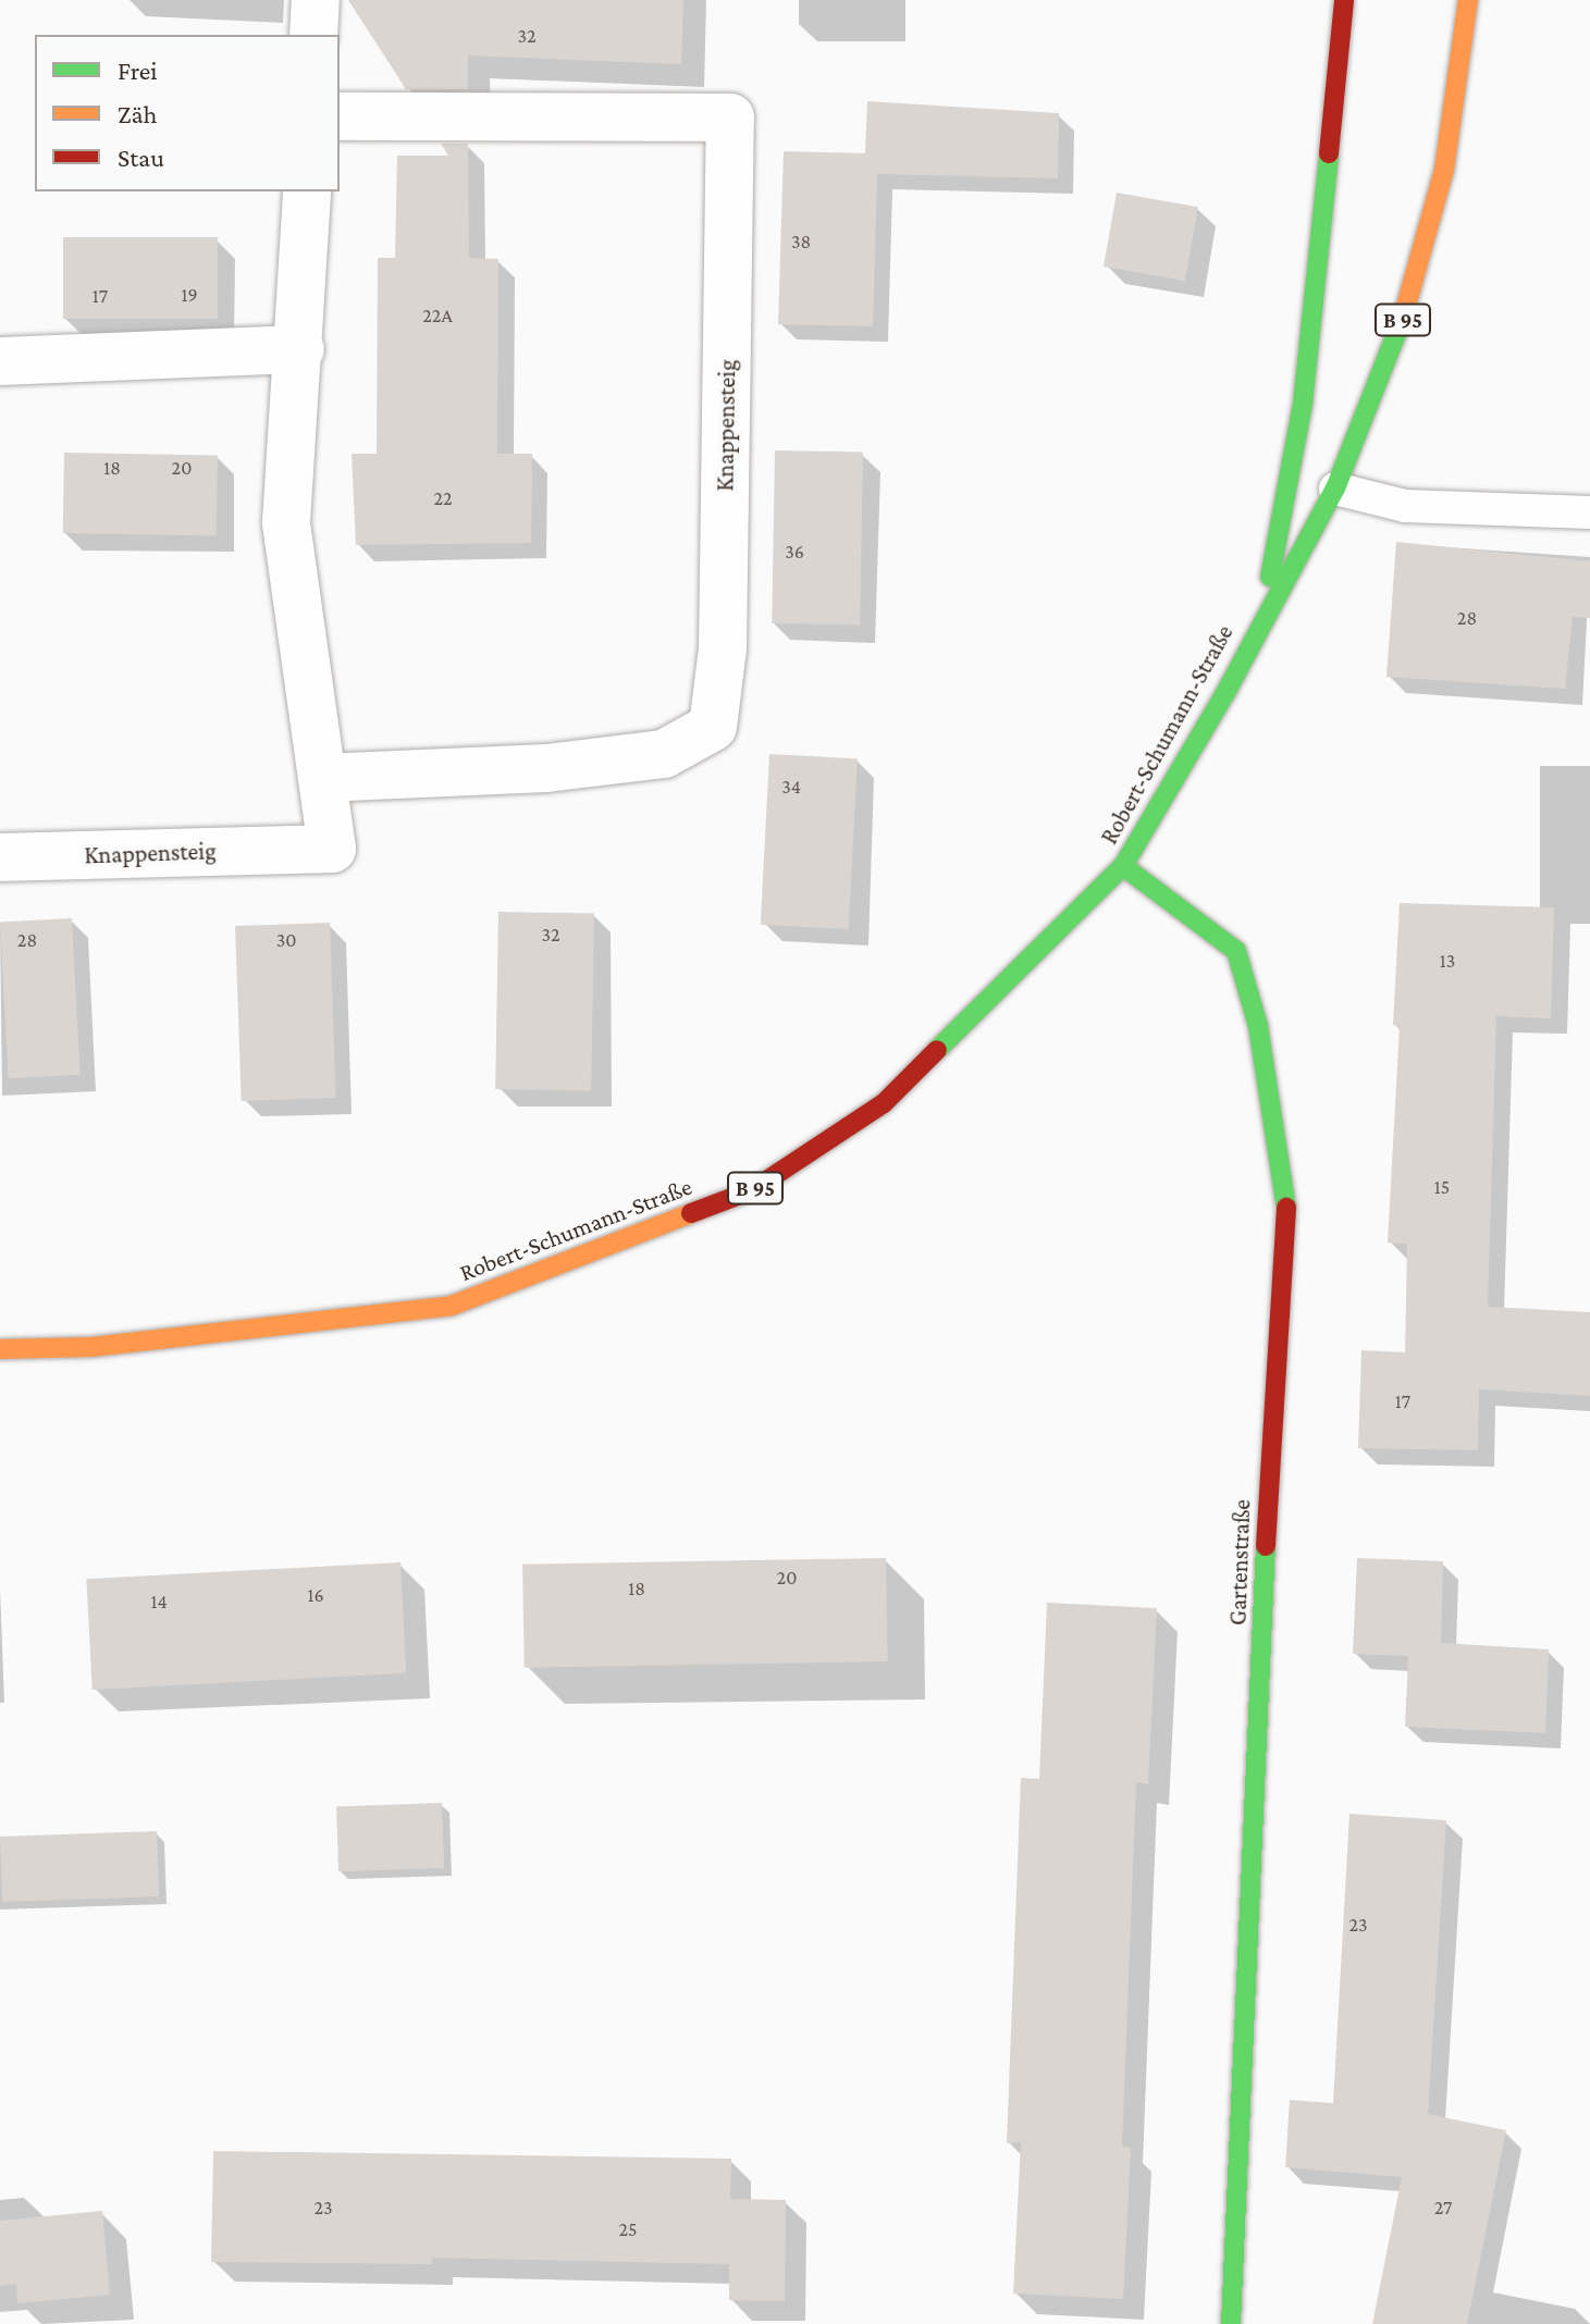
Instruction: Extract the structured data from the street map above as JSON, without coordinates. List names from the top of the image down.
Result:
{
  "streets": {
    "main road": ["B 95", "Robert-Schumann-Straße", "Gartenstraße"],
    "street": ["Knappensteig"]
  },
  "crossings": [
    ["Robert-Schumann-Straße", "Gartenstraße"]
  ],
  "house_numbers": [
    "32",
    "38",
    "19",
    "17",
    "22A",
    "18",
    "20",
    "22",
    "36",
    "28",
    "34",
    "32",
    "28",
    "30",
    "13",
    "15",
    "17",
    "20",
    "18",
    "16",
    "14",
    "23",
    "23",
    "27",
    "25"
  ],
  "legend": ["Frei", "Zäh", "Stau"]
}
